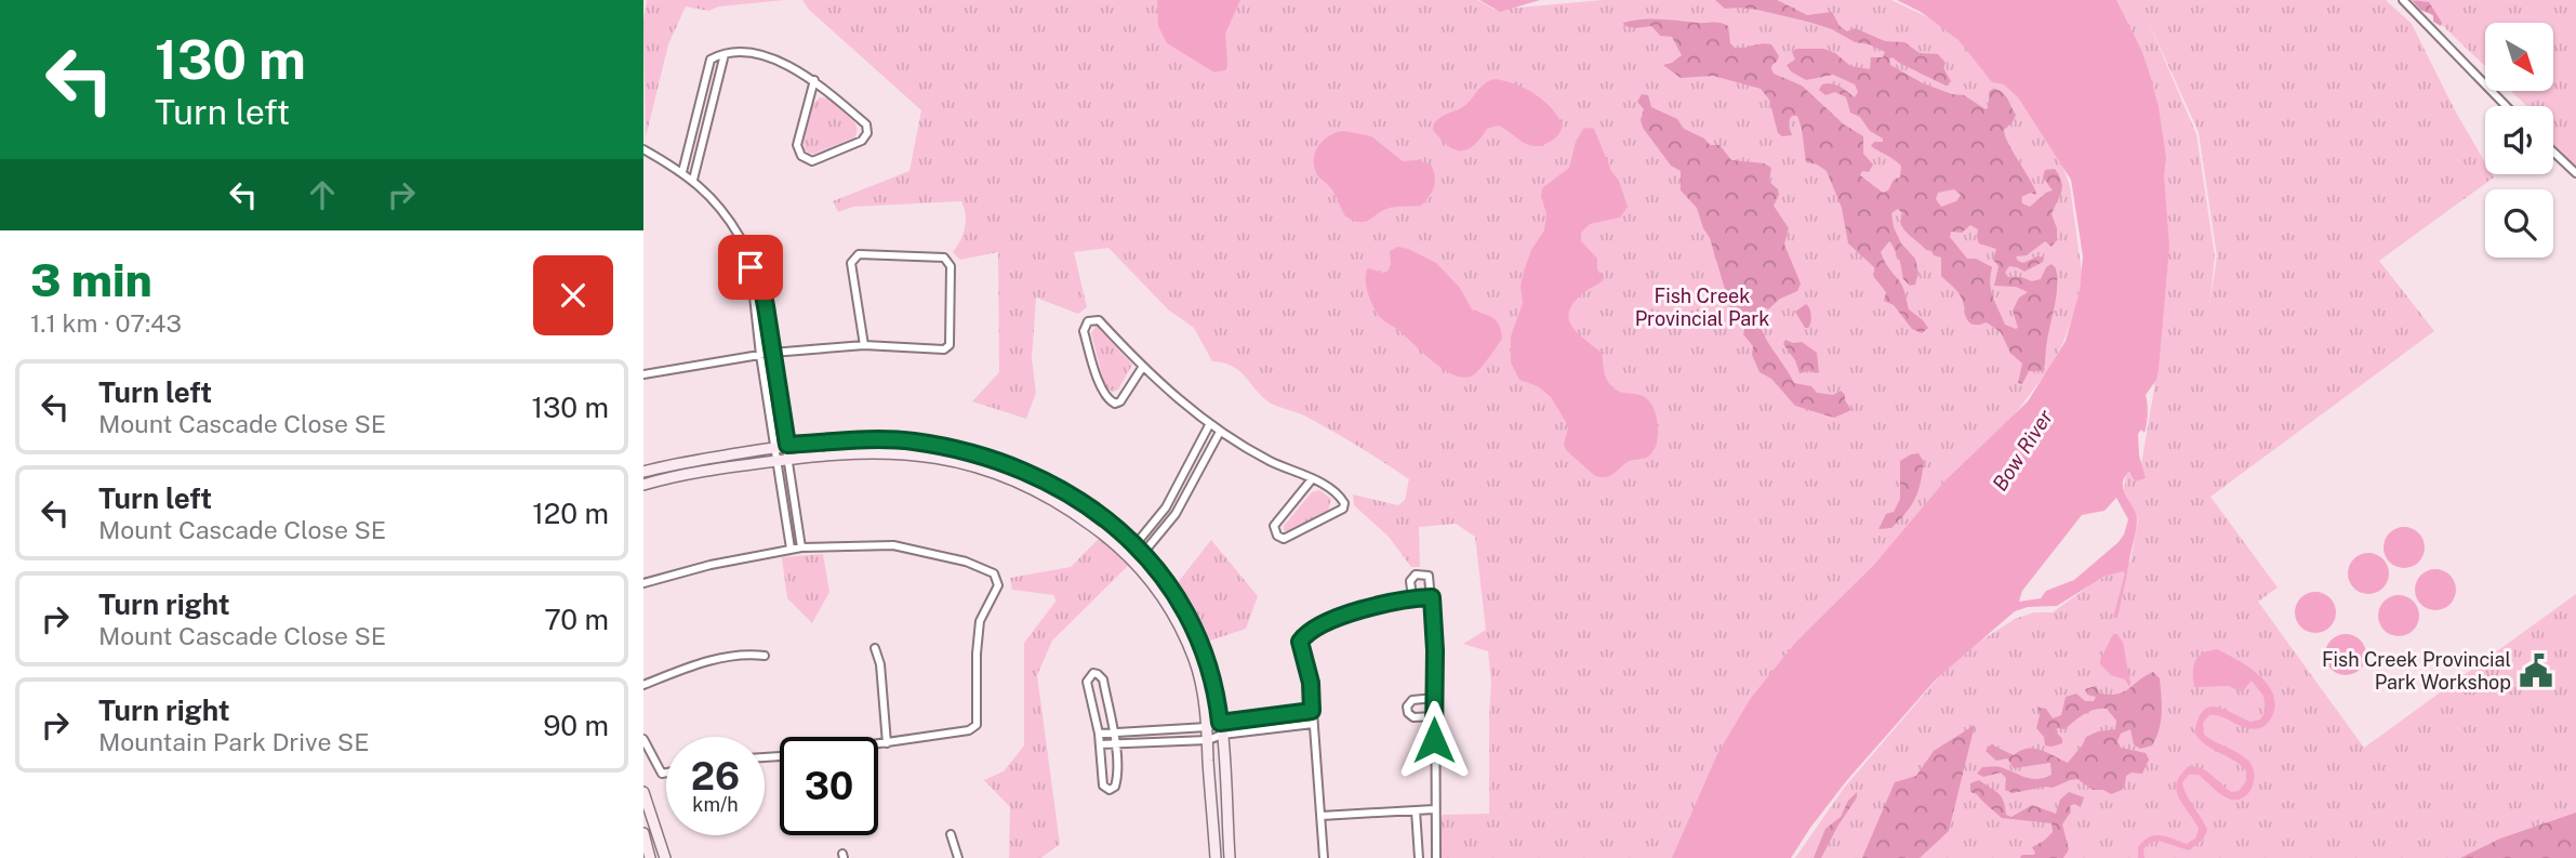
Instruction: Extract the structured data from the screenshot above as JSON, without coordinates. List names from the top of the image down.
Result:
{
  "water": ["Bow River"],
  "parks": ["Fish Creek Provincial Park"],
  "places": {
    "public building": ["Fish Creek Provincial Park Workshop"]
  },
  "north": "bottom right",
  "page": {
    "turn": ["130 m", "Turn left"],
    "heading": ["3 min", "1.1 km · 07:43"],
    "list": [
      {
        "name": "Turn left",
        "note": "Mount Cascade Close SE",
        "value": "130 m"
      },
      {
        "name": "Turn left",
        "note": "Mount Cascade Close SE",
        "value": "120 m"
      },
      {
        "name": "Turn right",
        "note": "Mount Cascade Close SE",
        "value": "70 m"
      },
      {
        "name": "Turn right",
        "note": "Mountain Park Drive SE",
        "value": "90 m"
      }
    ],
    "speed": "26 km/h",
    "limit": "30"
  }
}
